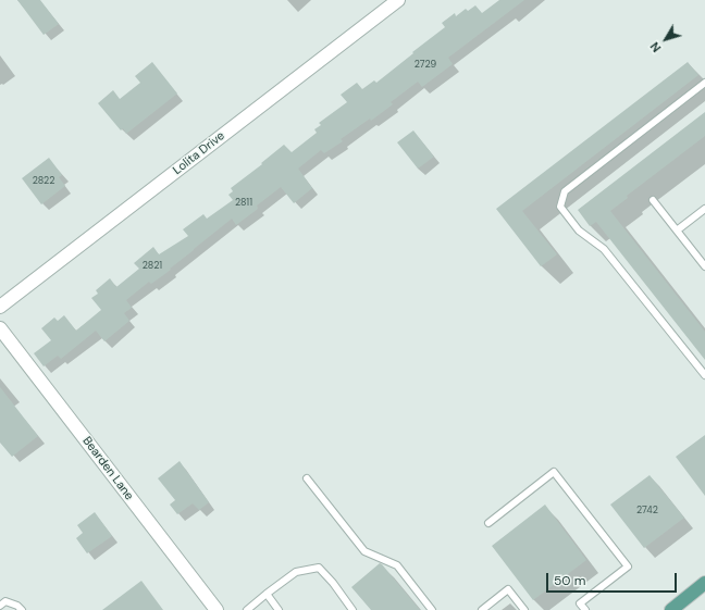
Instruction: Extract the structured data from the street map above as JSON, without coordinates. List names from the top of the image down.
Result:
{
  "streets": {
    "street": ["Lolita Drive", "Bearden Lane"]
  },
  "house_numbers": [
    "2729",
    "2822",
    "2811",
    "2821",
    "2742"
  ],
  "scale_bar": "50 m",
  "north": "bottom left"
}
